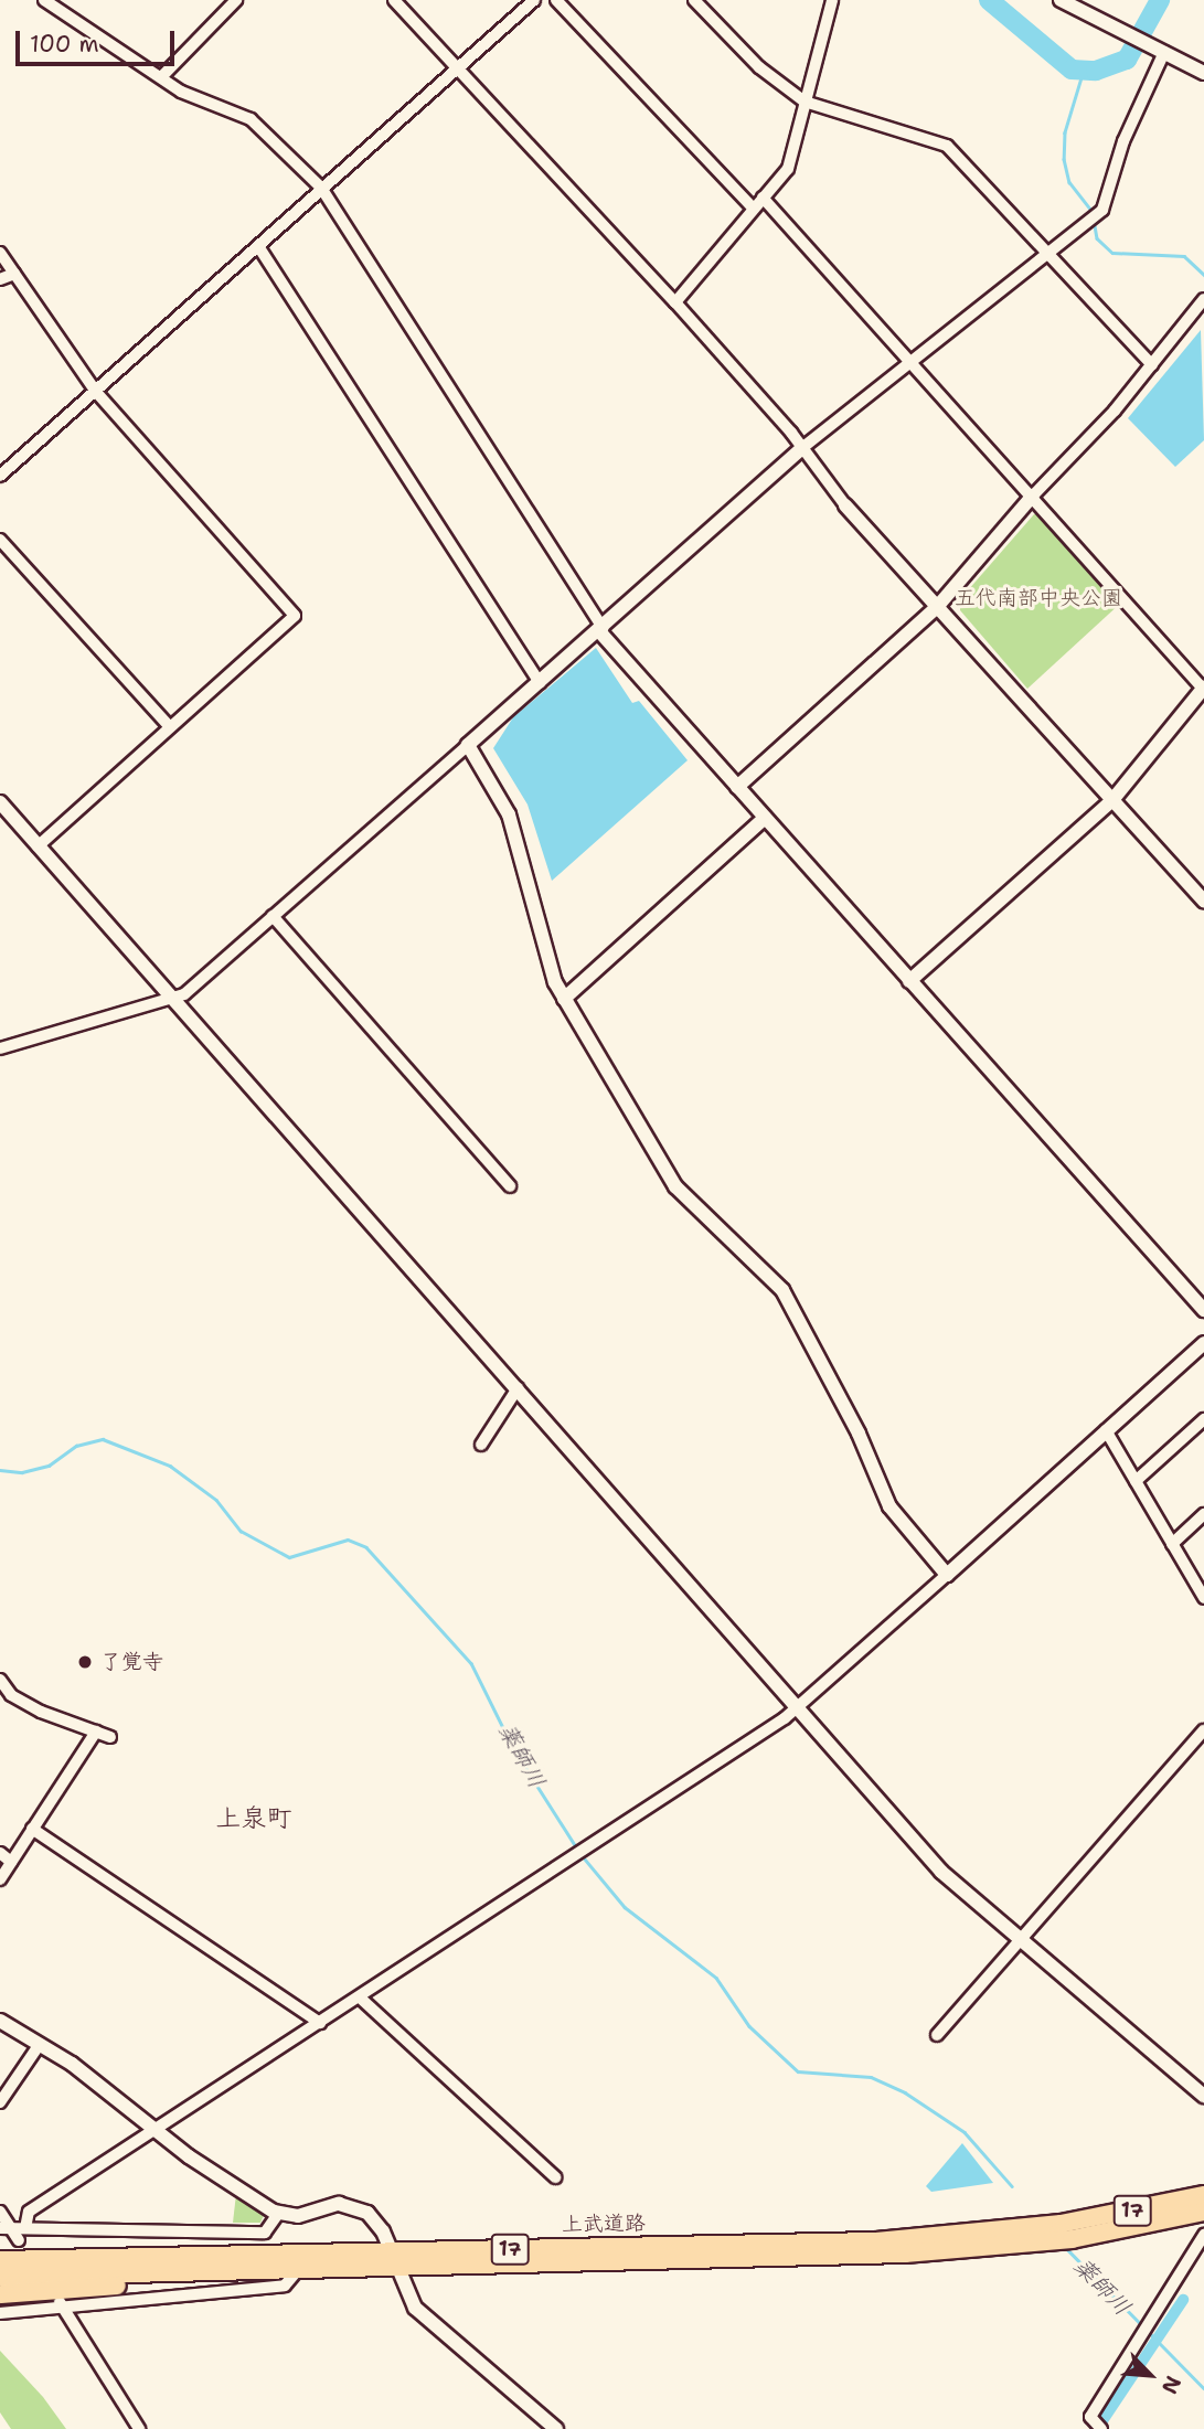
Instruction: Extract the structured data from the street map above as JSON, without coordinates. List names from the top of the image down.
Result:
{
  "streets": {
    "highway": ["17", "上武道路"]
  },
  "districts": ["上泉町"],
  "water": ["薬師川"],
  "parks": ["五代南部中央公園"],
  "places": ["了覚寺"],
  "scale_bar": "100 m",
  "north": "bottom right"
}
